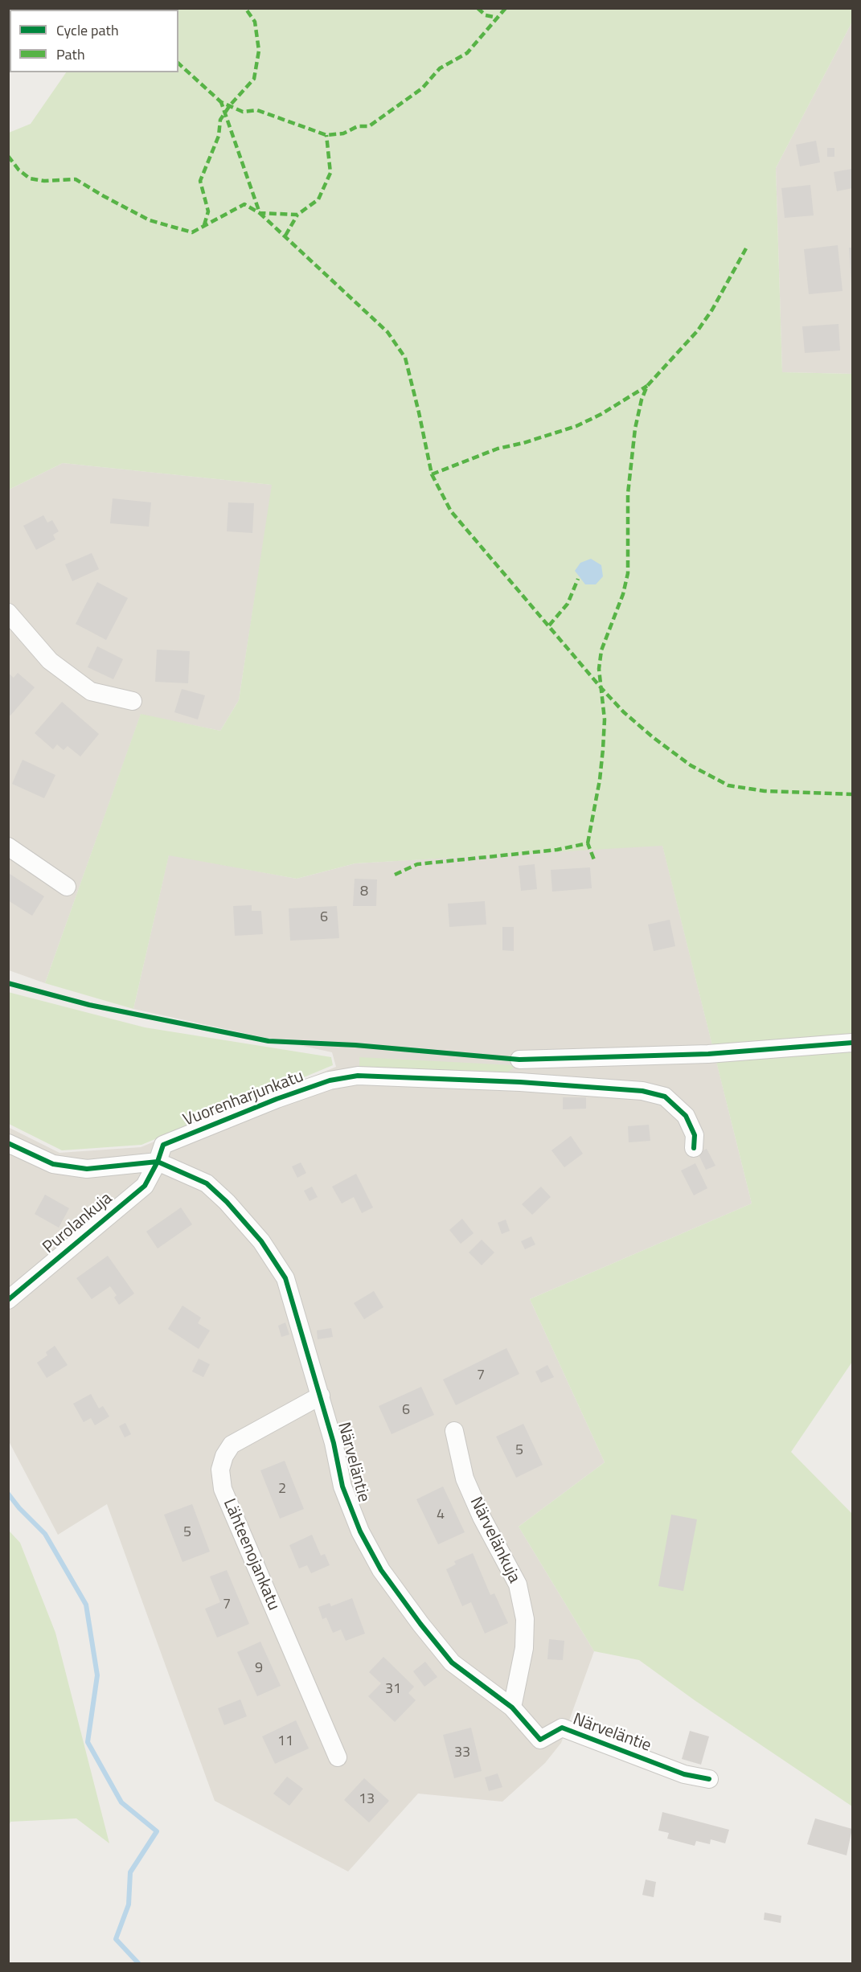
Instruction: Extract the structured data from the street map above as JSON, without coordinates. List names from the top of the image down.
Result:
{
  "streets": {
    "street": [
      "Vuorenharjunkatu",
      "Purolankuja",
      "Närveläntie",
      "Närvelänkuja",
      "Lähteenojankatu"
    ]
  },
  "crossings": [
    ["Vuorenharjunkatu", "Purolankuja"],
    ["Vuorenharjunkatu", "Närveläntie"],
    ["Purolankuja", "Närveläntie"],
    ["Närveläntie", "Närvelänkuja"],
    ["Närveläntie", "Lähteenojankatu"]
  ],
  "house_numbers": [
    "8",
    "6",
    "7",
    "6",
    "5",
    "2",
    "4",
    "5",
    "7",
    "9",
    "31",
    "11",
    "33",
    "13"
  ],
  "legend": ["Cycle path", "Path"]
}
